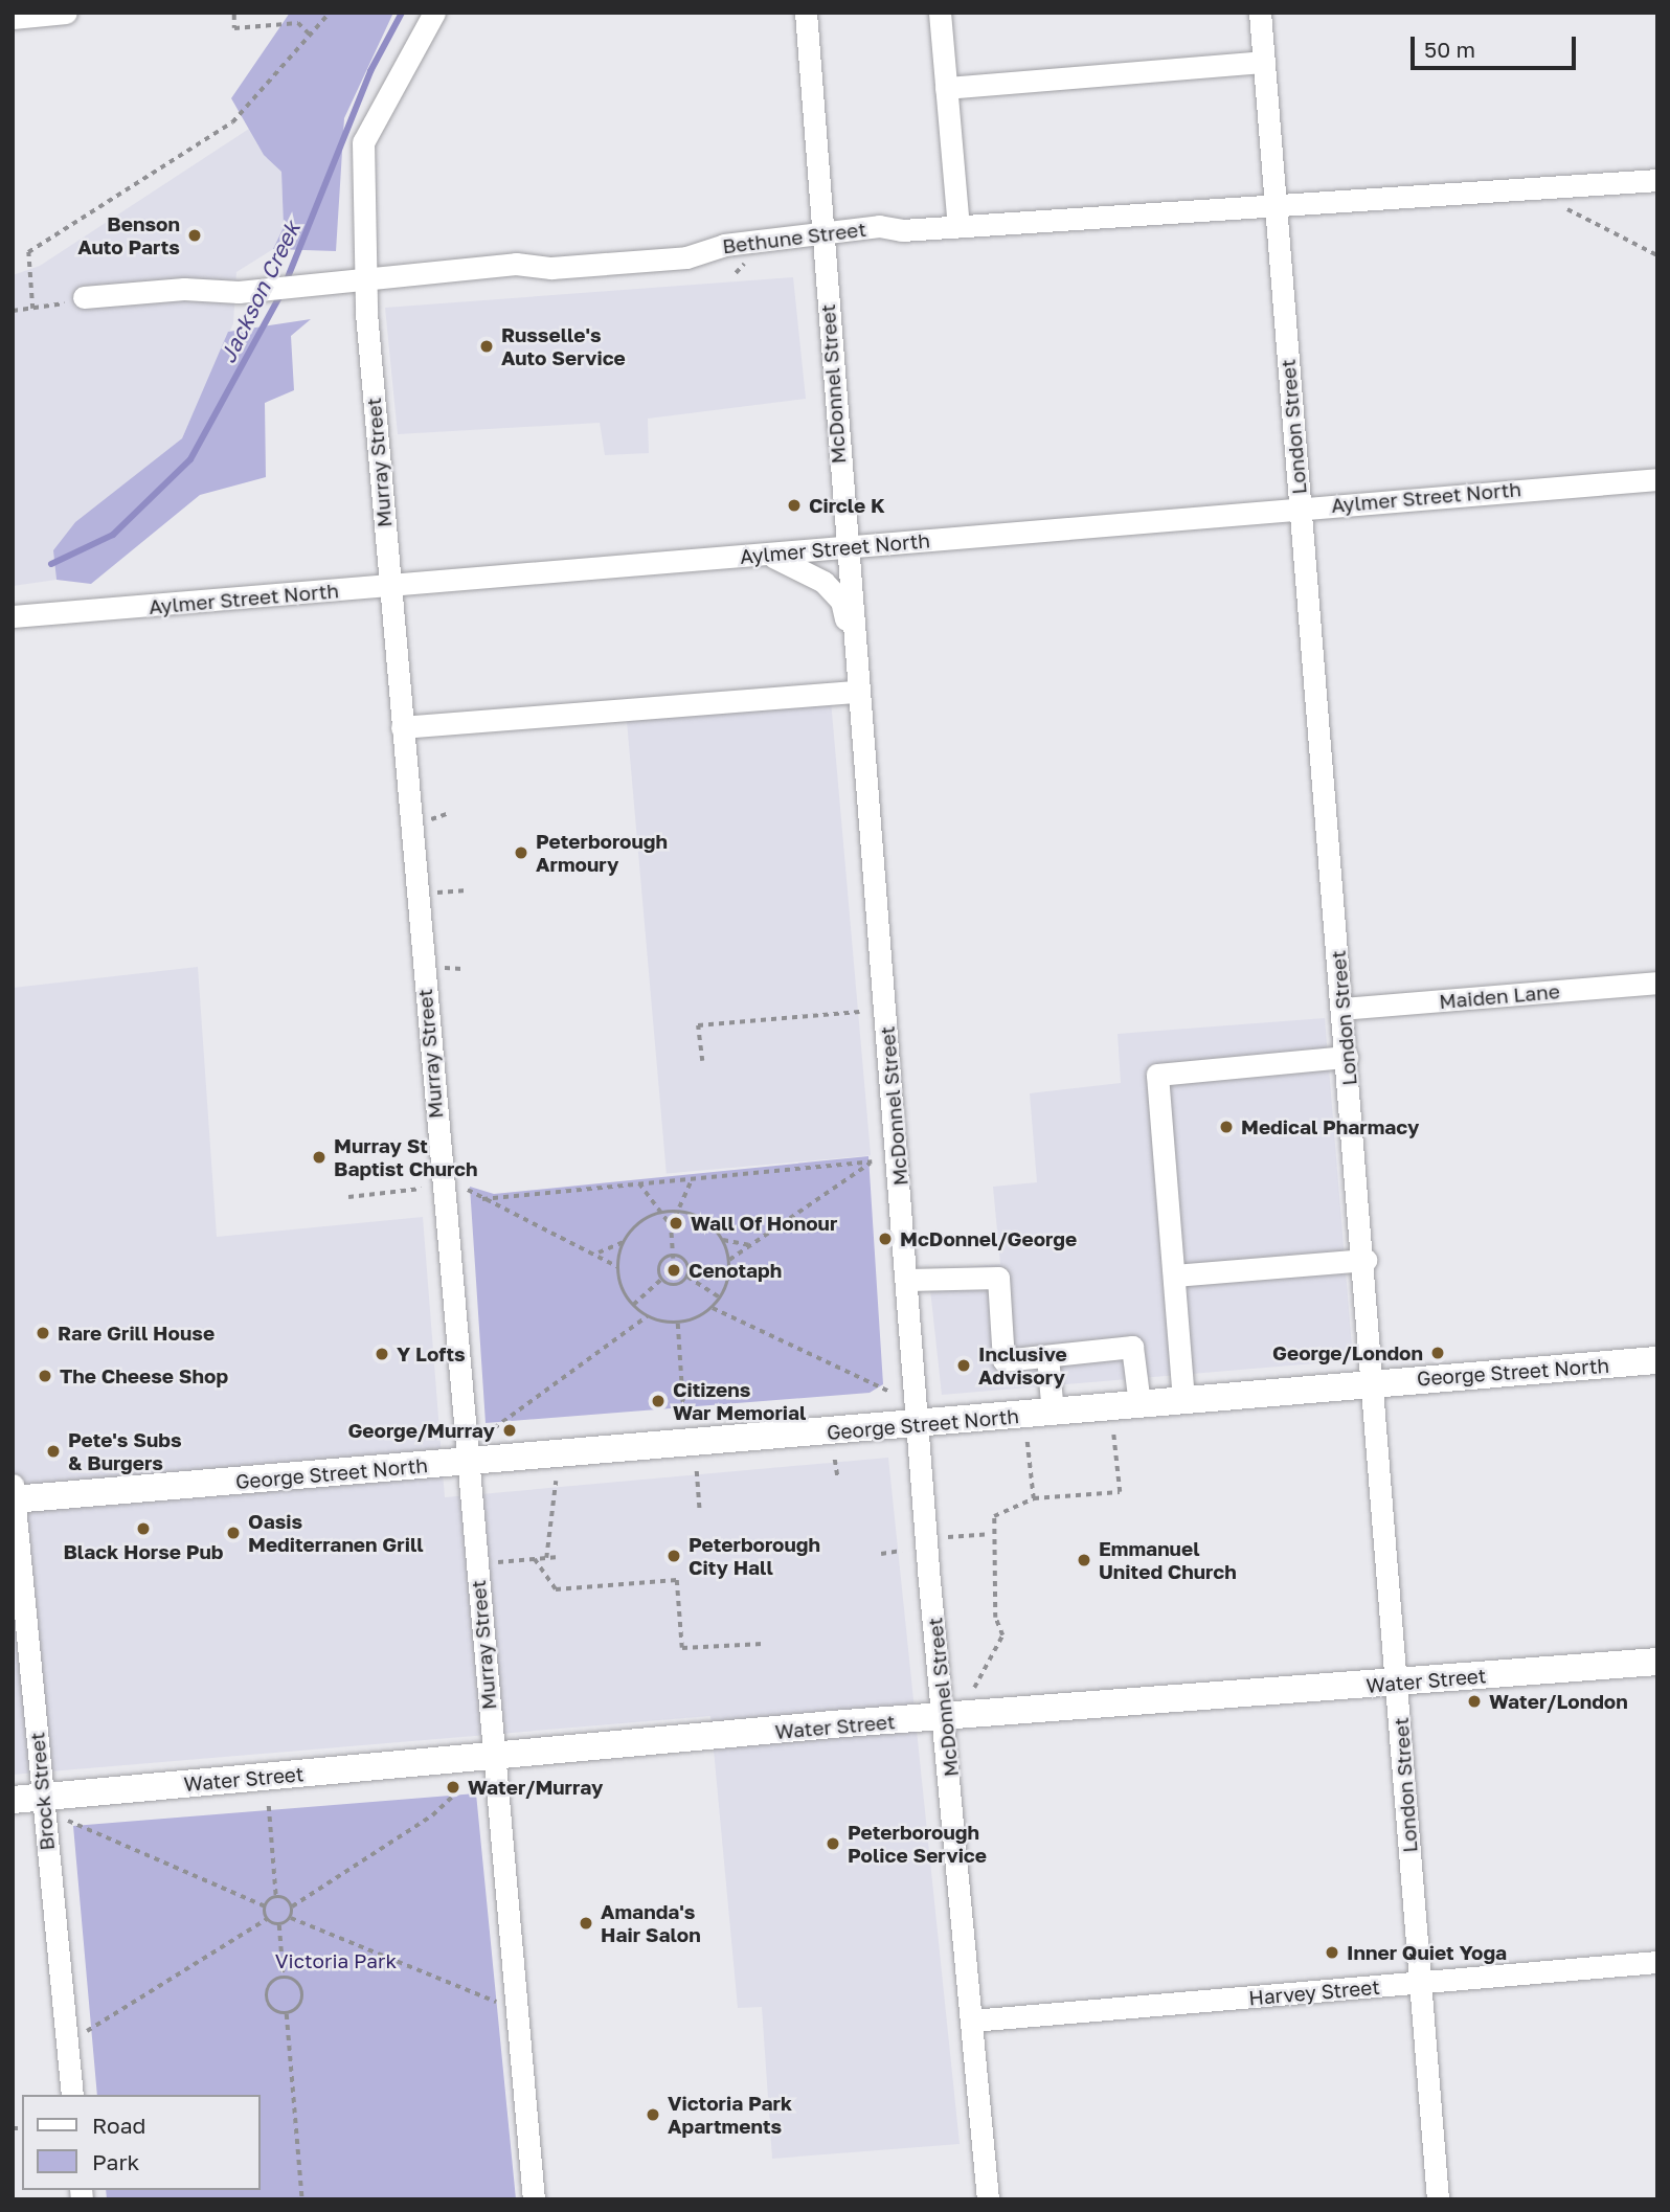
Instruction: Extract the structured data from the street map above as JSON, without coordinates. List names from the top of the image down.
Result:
{
  "streets": {
    "main road": ["George Street North", "Water Street"],
    "street": [
      "Bethune Street",
      "McDonnel Street",
      "London Street",
      "Murray Street",
      "Aylmer Street North",
      "Maiden Lane",
      "Brock Street",
      "Harvey Street"
    ]
  },
  "crossings": [
    ["Bethune Street", "McDonnel Street"],
    ["Bethune Street", "London Street"],
    ["Bethune Street", "Murray Street"],
    ["McDonnel Street", "Aylmer Street North"],
    ["McDonnel Street", "George Street North"],
    ["McDonnel Street", "Water Street"],
    ["McDonnel Street", "Harvey Street"],
    ["London Street", "Aylmer Street North"],
    ["London Street", "Maiden Lane"],
    ["London Street", "George Street North"],
    ["London Street", "Water Street"],
    ["London Street", "Harvey Street"],
    ["Murray Street", "Aylmer Street North"],
    ["Murray Street", "George Street North"],
    ["Murray Street", "Water Street"],
    ["George Street North", "Brock Street"],
    ["Water Street", "Brock Street"]
  ],
  "water": ["Jackson Creek"],
  "parks": ["Victoria Park"],
  "places": [
    "Benson Auto Parts",
    "Russelle's Auto Service",
    "Circle K",
    "Peterborough Armoury",
    "Medical Pharmacy",
    "Murray St Baptist Church",
    "Wall Of Honour",
    "McDonnel/George",
    "Cenotaph",
    "Rare Grill House",
    "George/London",
    "Y Lofts",
    "Inclusive Advisory",
    "The Cheese Shop",
    "Citizens War Memorial",
    "George/Murray",
    "Pete's Subs & Burgers",
    "Black Horse Pub",
    "Oasis Mediterranen Grill",
    "Peterborough City Hall",
    "Emmanuel United Church",
    "Water/London",
    "Water/Murray",
    "Peterborough Police Service",
    "Amanda's Hair Salon",
    "Inner Quiet Yoga",
    "Victoria Park Apartments"
  ],
  "legend": ["Road", "Park"],
  "scale_bar": "50 m"
}
